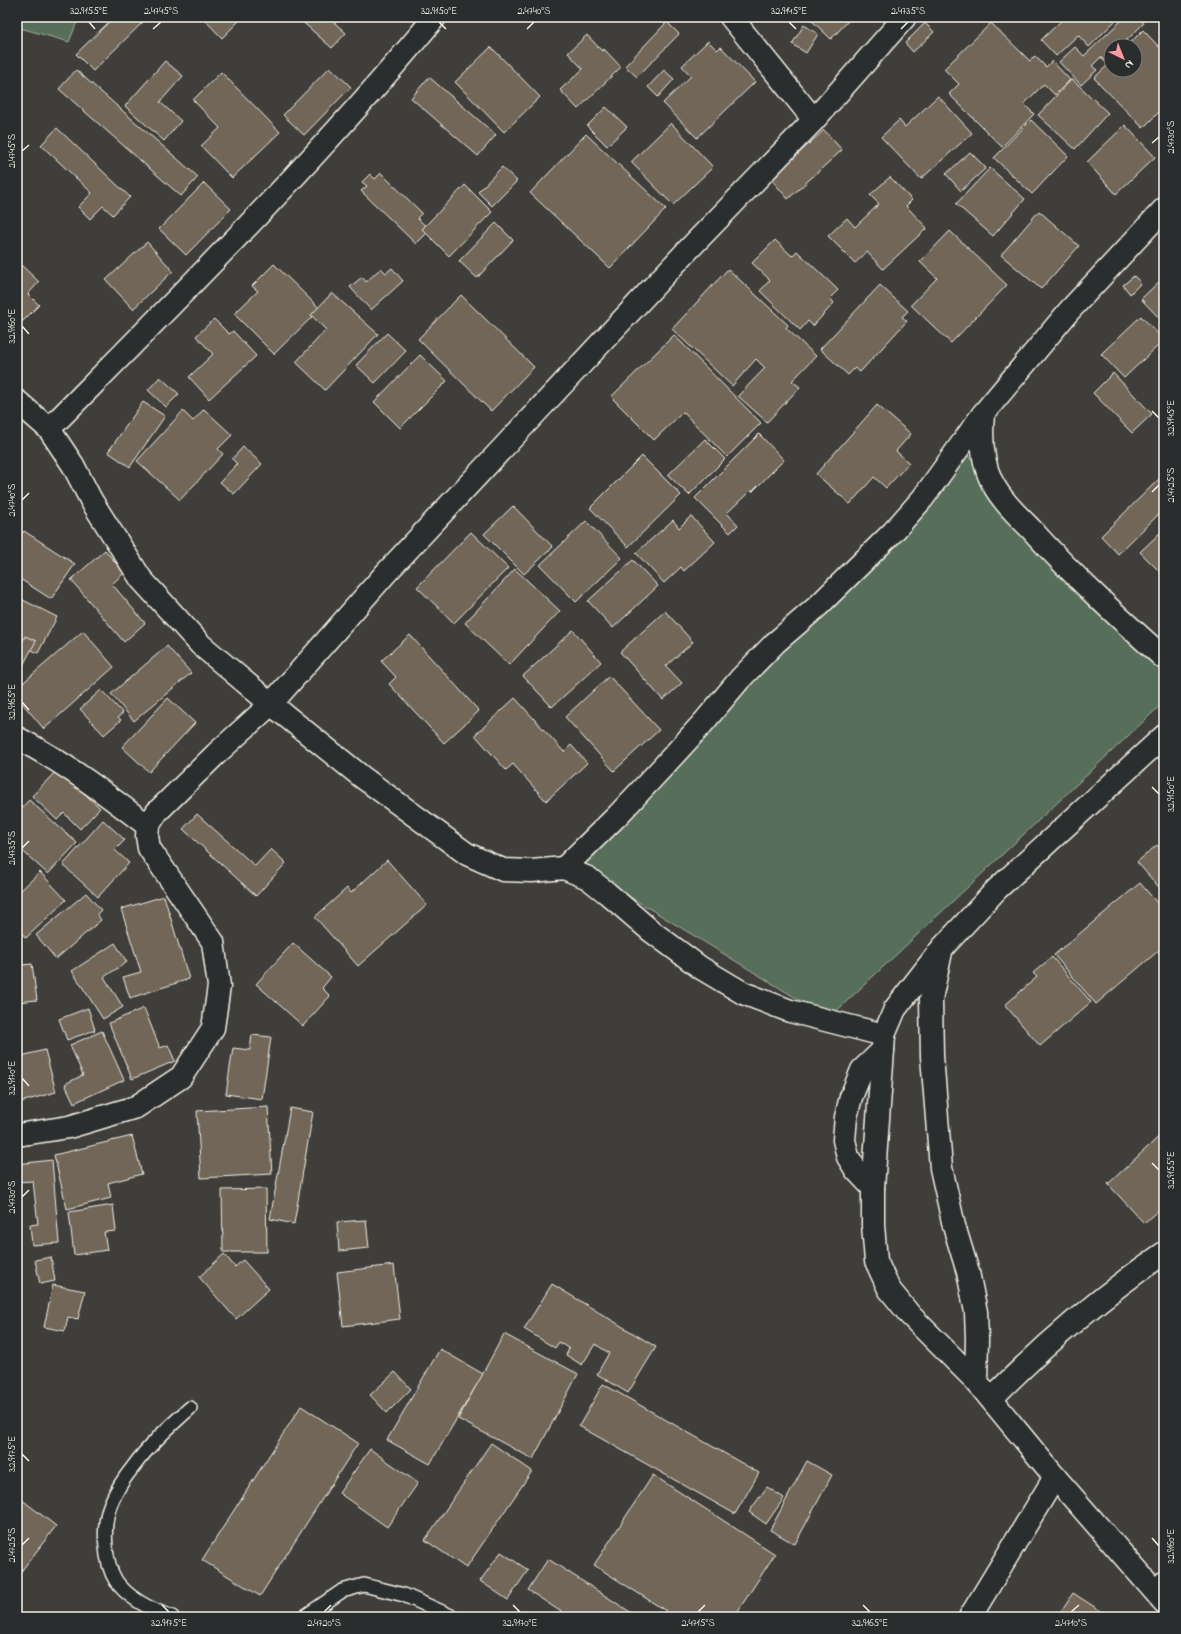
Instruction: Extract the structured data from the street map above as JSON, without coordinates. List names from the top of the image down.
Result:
{
  "north": "bottom right",
  "coordinates": [
    "32.9155°E",
    "2.4745°S",
    "32.9150°E",
    "2.4740°S",
    "32.9145°E",
    "2.4735°S",
    "2.4730°S",
    "32.9160°E",
    "2.4725°S",
    "32.9165°E",
    "32.9170°E",
    "32.9175°E",
    "2.4720°S",
    "2.4715°S",
    "2.4710°S"
  ]
}
